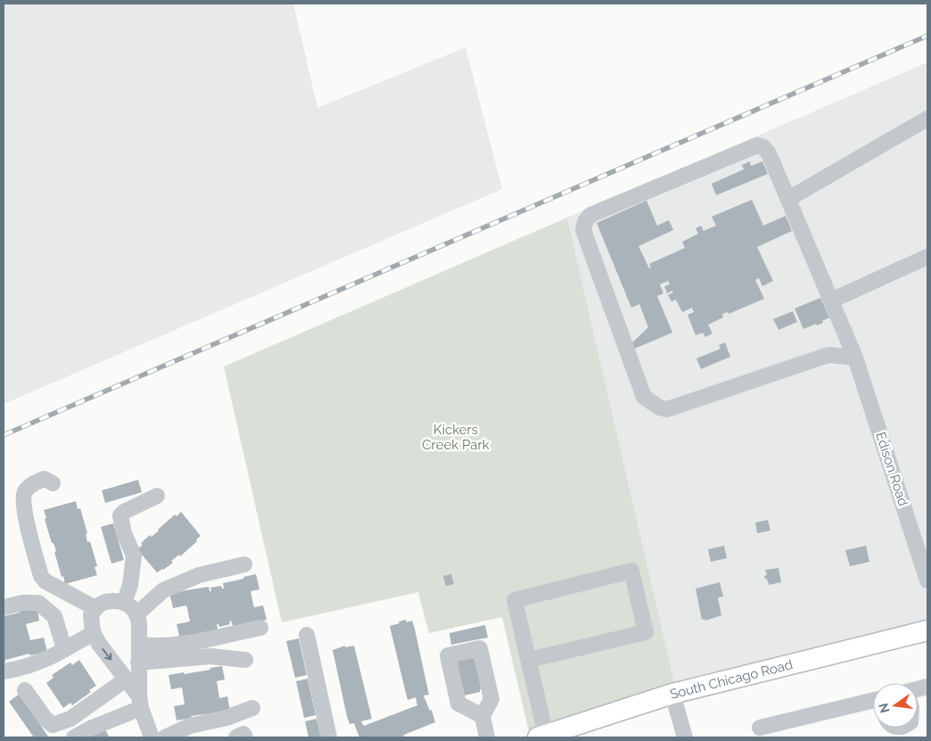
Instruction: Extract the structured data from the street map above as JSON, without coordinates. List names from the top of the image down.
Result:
{
  "streets": {
    "main road": ["South Chicago Road"],
    "street": ["Edison Road"]
  },
  "parks": ["Kickers Creek Park"],
  "north": "left"
}
